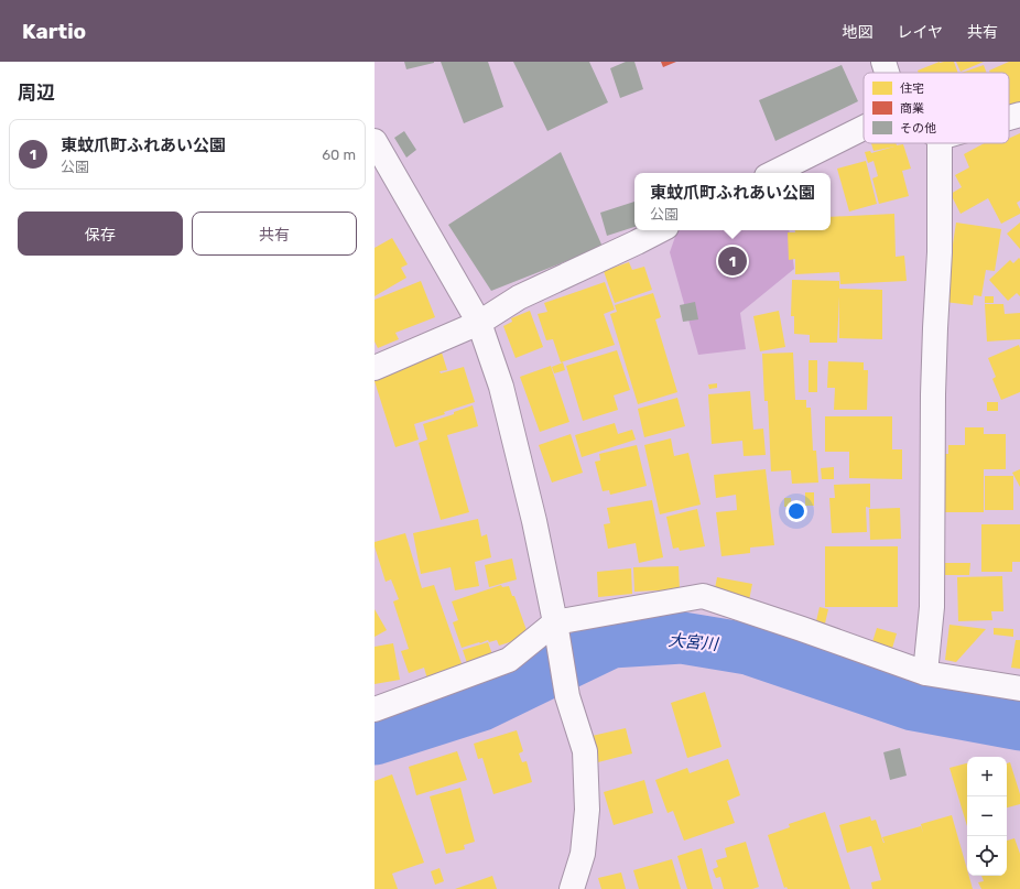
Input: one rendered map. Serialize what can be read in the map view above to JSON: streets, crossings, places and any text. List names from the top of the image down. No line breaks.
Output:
{"water":["大宮川"],"legend":["住宅","商業","その他"],"page":{"header":"Kartio","nav":["地図","レイヤ","共有"],"heading":"周辺","list":[{"mark":"1","name":"東蚊爪町ふれあい公園","note":"公園","value":"60 m"}],"popup":["東蚊爪町ふれあい公園","公園"],"buttons":["保存","共有"],"pins":"1","map_buttons":["+","−"]}}
